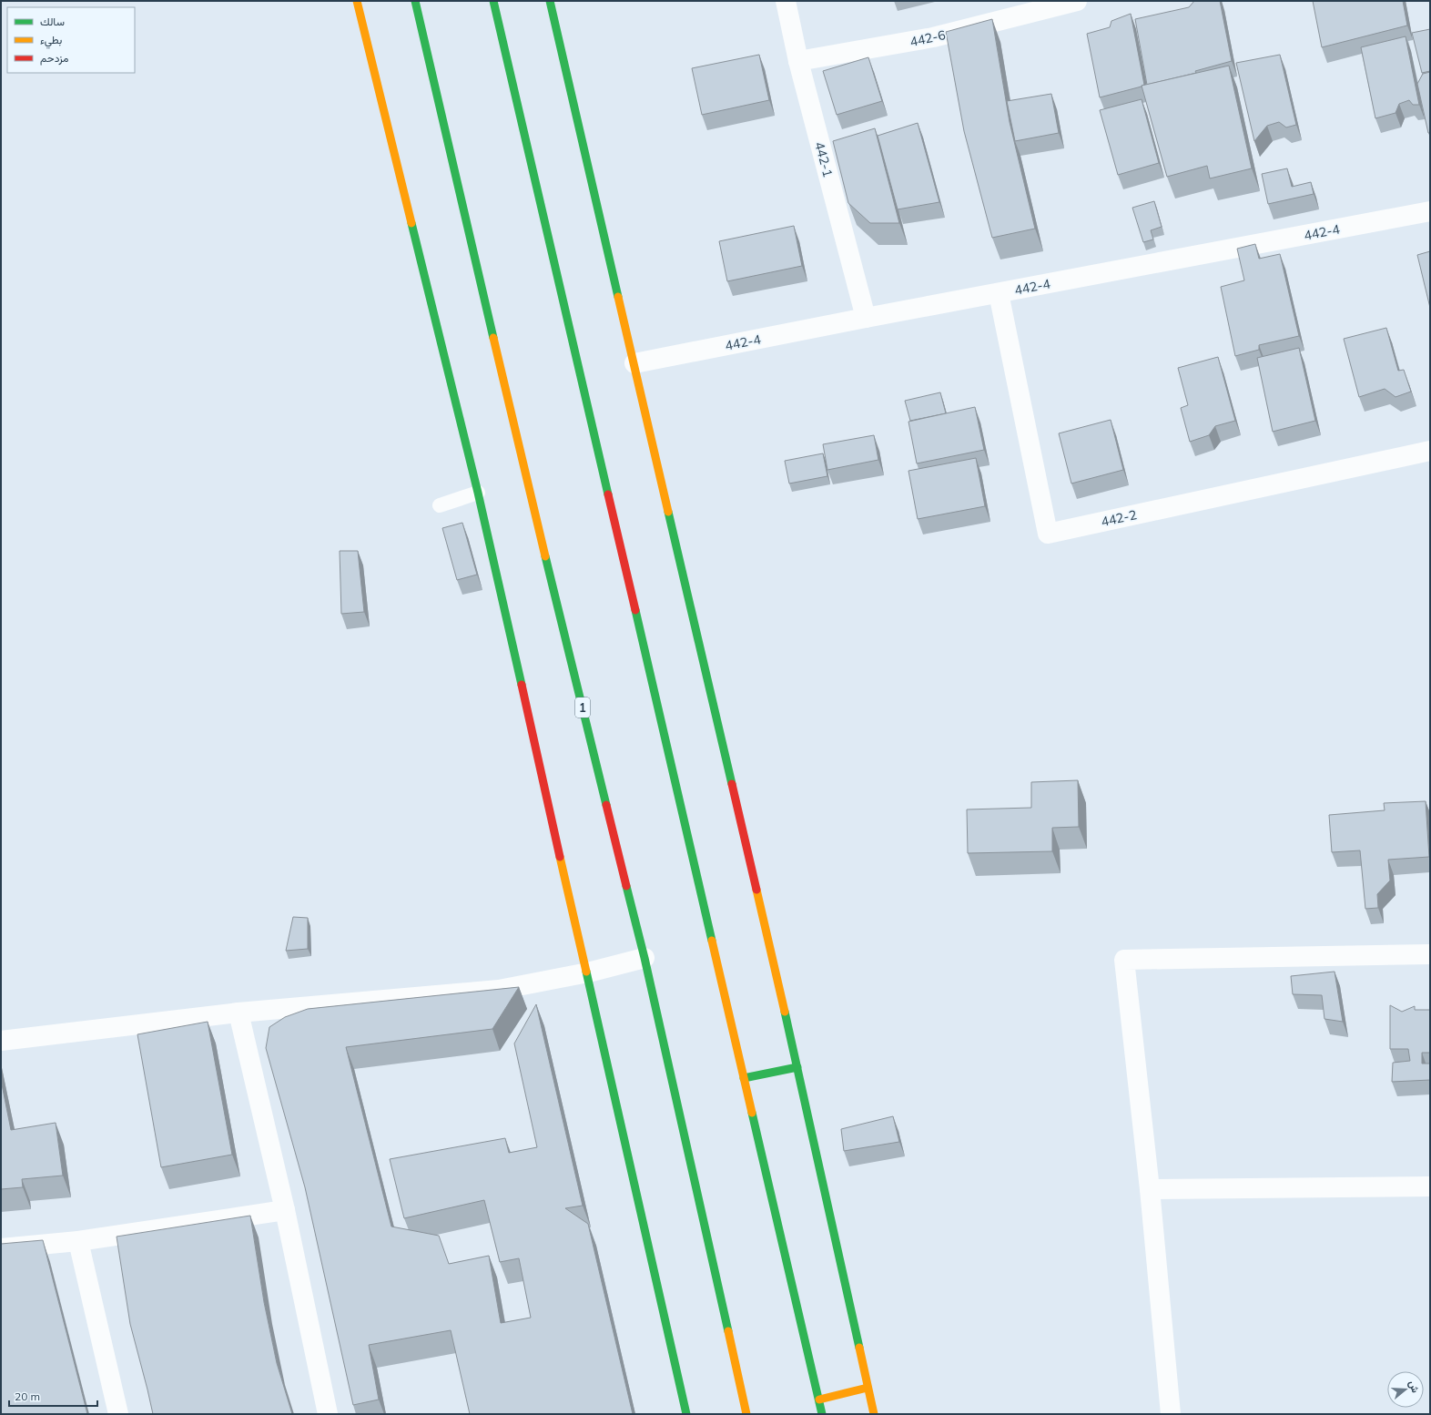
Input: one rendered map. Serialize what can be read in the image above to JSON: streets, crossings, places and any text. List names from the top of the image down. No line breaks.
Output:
{"streets":{"main road":["1"],"street":["442-6","442-1","442-4","442-2"]},"crossings":[["442-6","442-1"],["442-1","442-4"],["442-4","442-2"]],"legend":["سالك","بطيء","مزدحم"],"scale_bar":"20 m","north":"right"}
